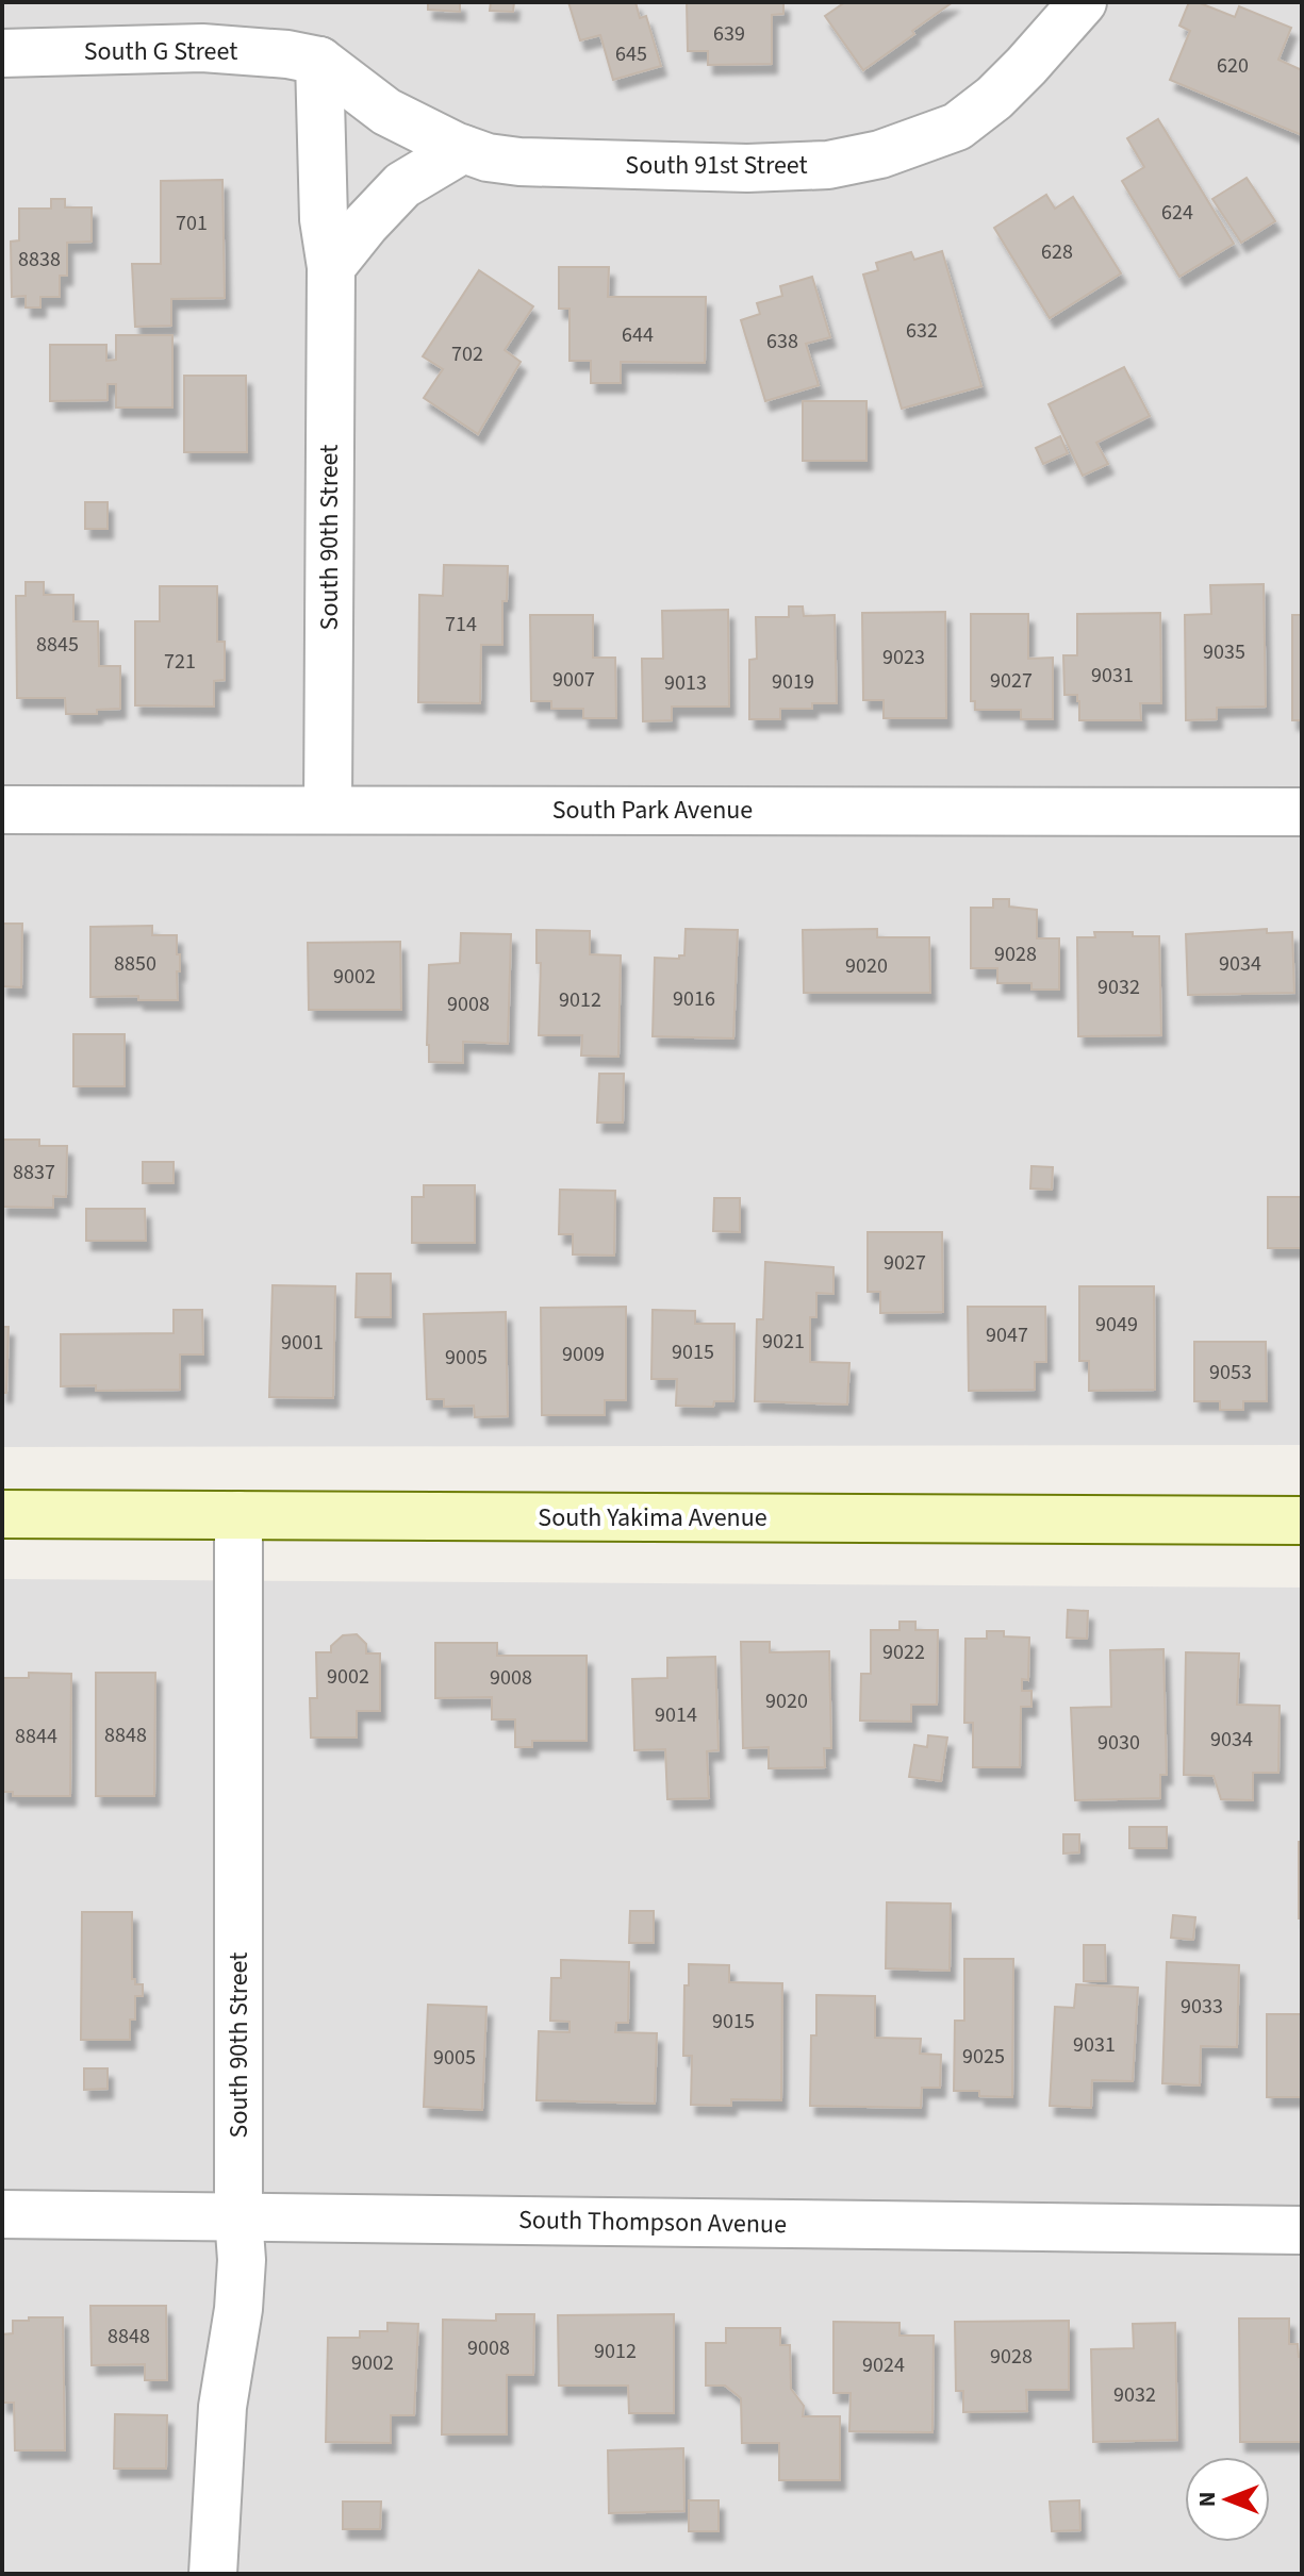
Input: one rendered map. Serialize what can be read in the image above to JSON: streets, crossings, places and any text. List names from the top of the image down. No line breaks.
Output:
{"streets":{"main road":["South Yakima Avenue"],"street":["South G Street","South 91st Street","South 90th Street","South Park Avenue","South Thompson Avenue"]},"crossings":[["South G Street","South 91st Street"],["South G Street","South 90th Street"],["South 91st Street","South 90th Street"],["South 90th Street","South Park Avenue"],["South 90th Street","South Yakima Avenue"],["South 90th Street","South Thompson Avenue"]],"house_numbers":["639","645","620","624","701","628","8838","632","644","638","702","714","8845","9035","9023","721","9031","9007","9027","9019","9013","9028","8850","9034","9020","9002","9032","9016","9012","9008","8837","9027","9049","9047","9021","9001","9015","9009","9005","9053","9022","9002","9008","9020","9014","8848","8844","9034","9030","9033","9015","9031","9025","9005","8848","9008","9012","9028","9002","9024","9032"],"north":"left"}
